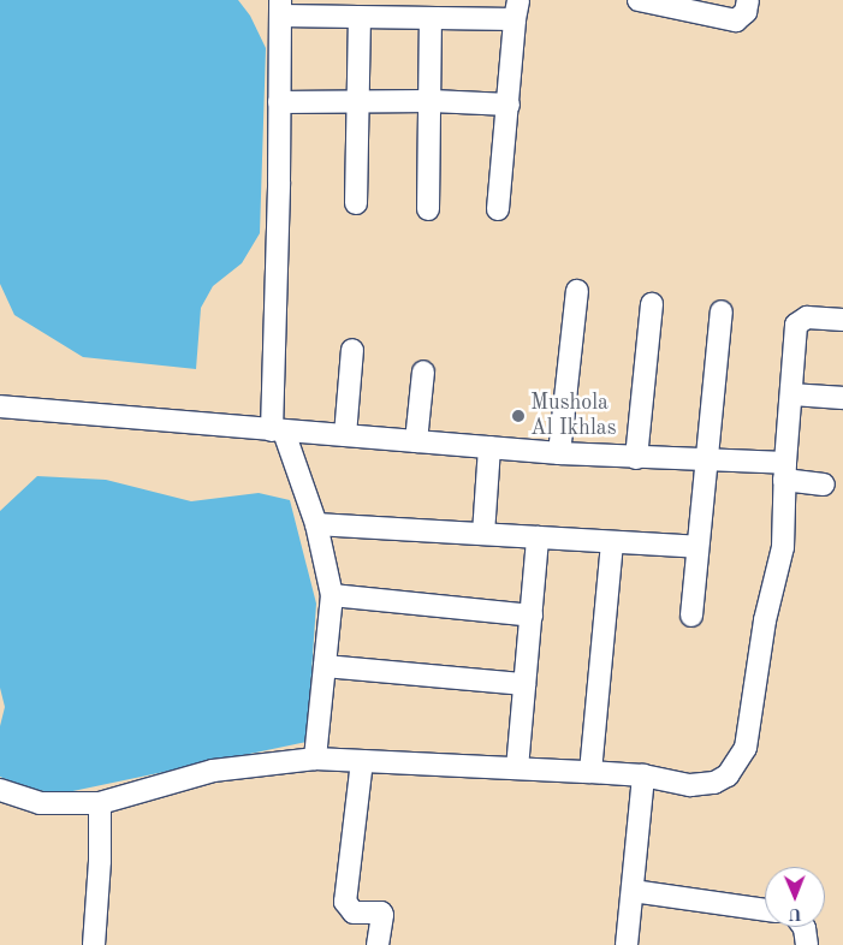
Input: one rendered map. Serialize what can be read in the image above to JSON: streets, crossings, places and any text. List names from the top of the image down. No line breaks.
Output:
{"places":["Mushola Al Ikhlas"],"north":"bottom"}
